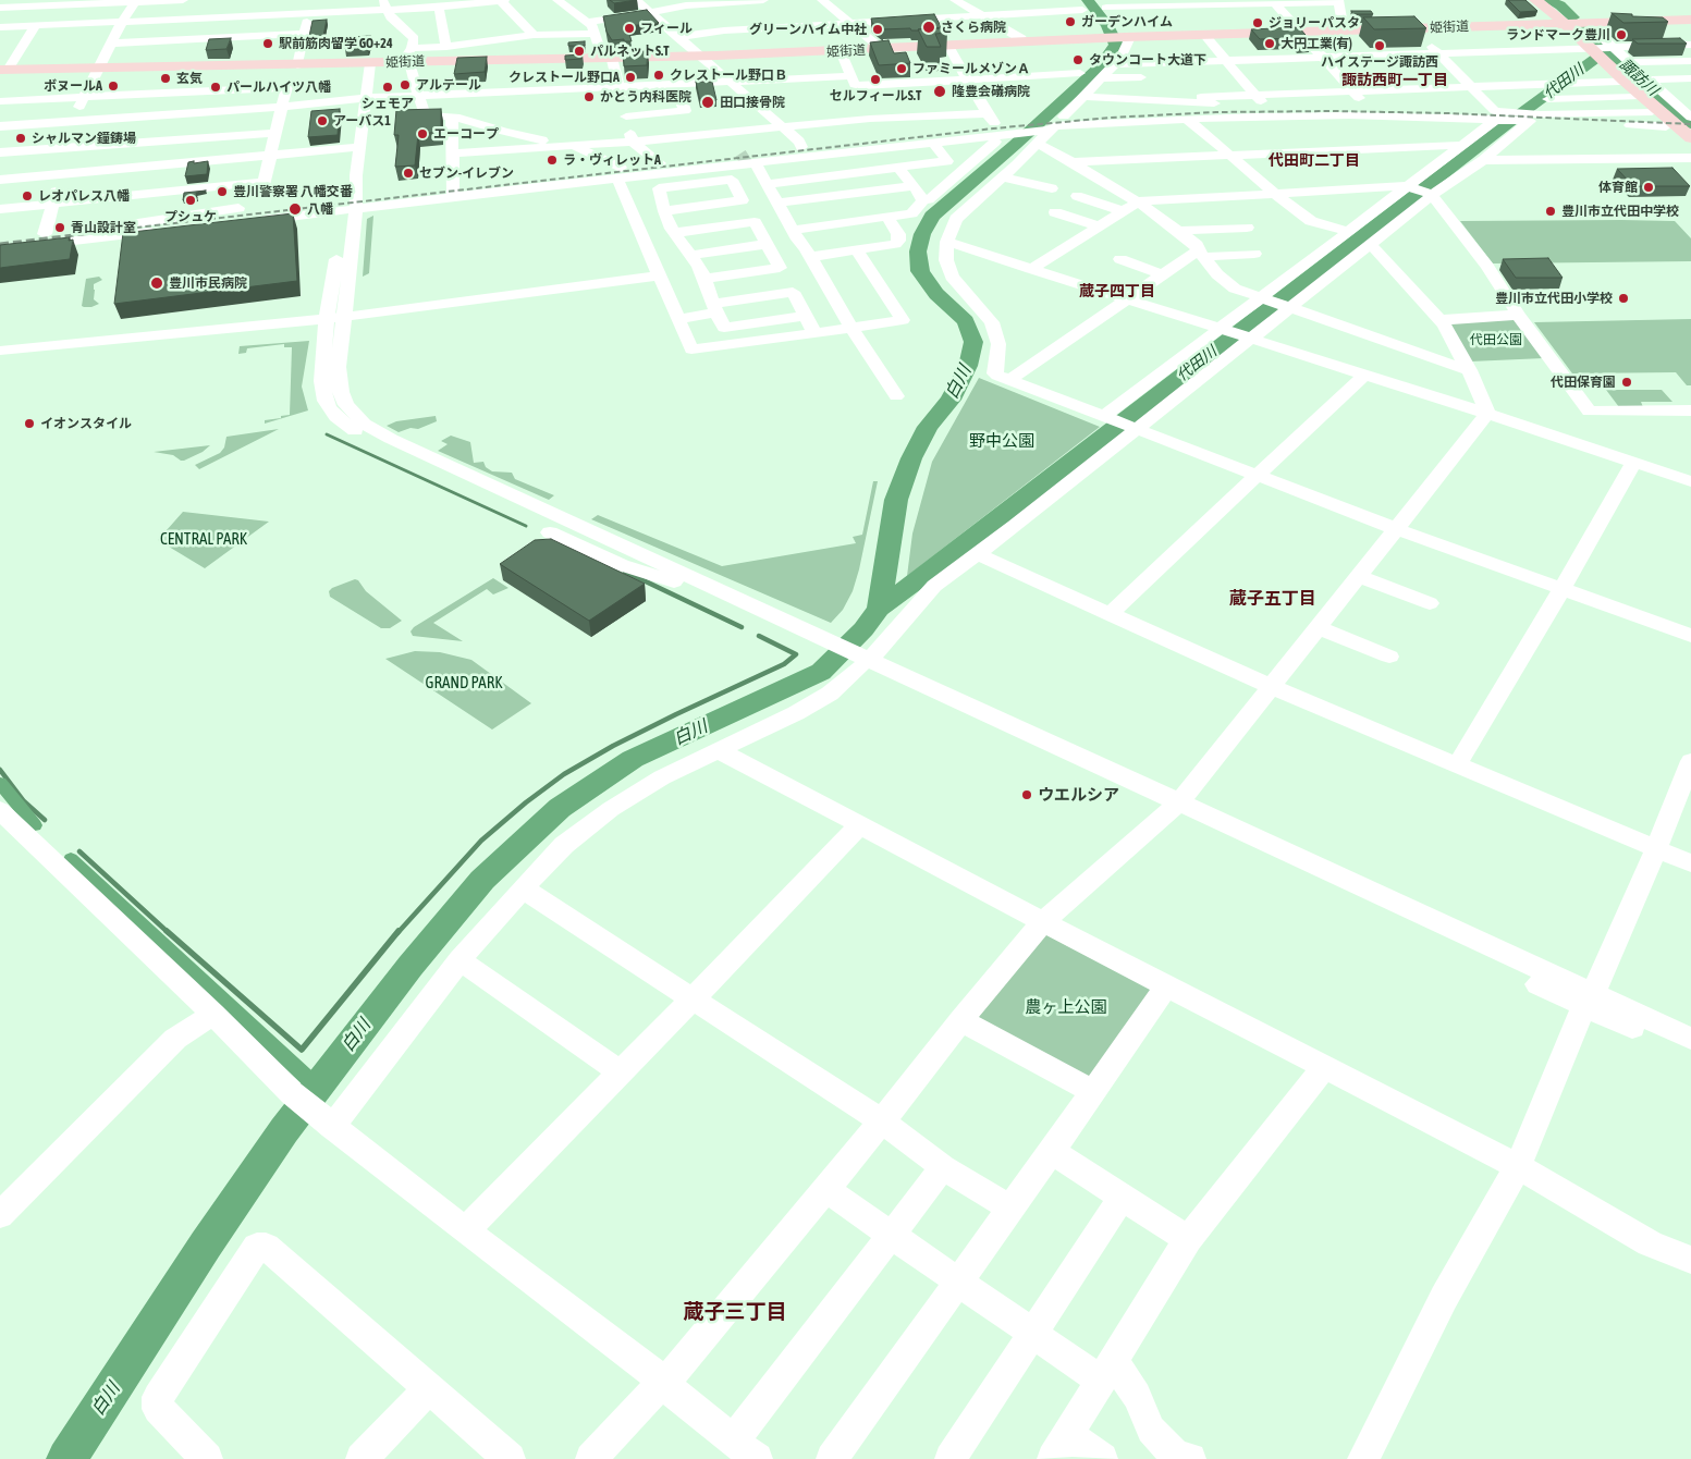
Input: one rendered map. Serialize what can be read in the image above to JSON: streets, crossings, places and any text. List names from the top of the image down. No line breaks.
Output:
{"streets":{"main road":["姫街道"]},"districts":["諏訪西町一丁目","代田町二丁目","蔵子四丁目","蔵子五丁目","蔵子三丁目"],"water":["諏訪川","代田川","白川"],"parks":["代田公園","野中公園","CENTRAL PARK","GRAND PARK","農ヶ上公園"],"places":["ガーデンハイム","ジョリーパスタ","さくら病院","フィール","グリーンハイム中社","ランドマーク豊川","駅前筋肉留学 GO+24","大円工業(有)","ハイステージ諏訪西","パルネットS.T","タウンコート大道下","ファミールメゾンＡ","クレストール野口Ｂ","クレストール野口A","玄気","セルフィールS.T","アルテール","ボヌールA","パールハイツ八幡","シェモア","隆豊会礒病院","かとう内科医院","田口接骨院","アーバス1","エーコープ","シャルマン鐘鋳場","ラ・ヴィレットA","セブン-イレブン","体育館","豊川警察署 八幡交番","レオパレス八幡","プシュケ","八幡","豊川市立代田中学校","青山設計室","豊川市民病院","豊川市立代田小学校","代田保育園","イオンスタイル","ウエルシア"]}
